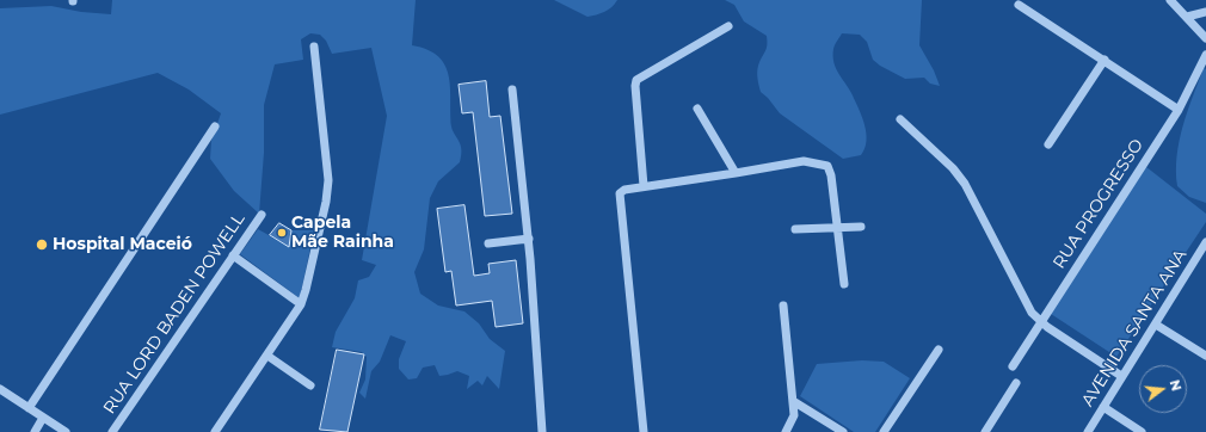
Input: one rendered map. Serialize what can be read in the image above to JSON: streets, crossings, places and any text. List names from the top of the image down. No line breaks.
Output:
{"streets":{"street":["RUA PROGRESSO","RUA LORD BADEN POWELL","AVENIDA SANTA ANA"]},"places":["Capela Mãe Rainha","Hospital Maceió"],"north":"right"}
